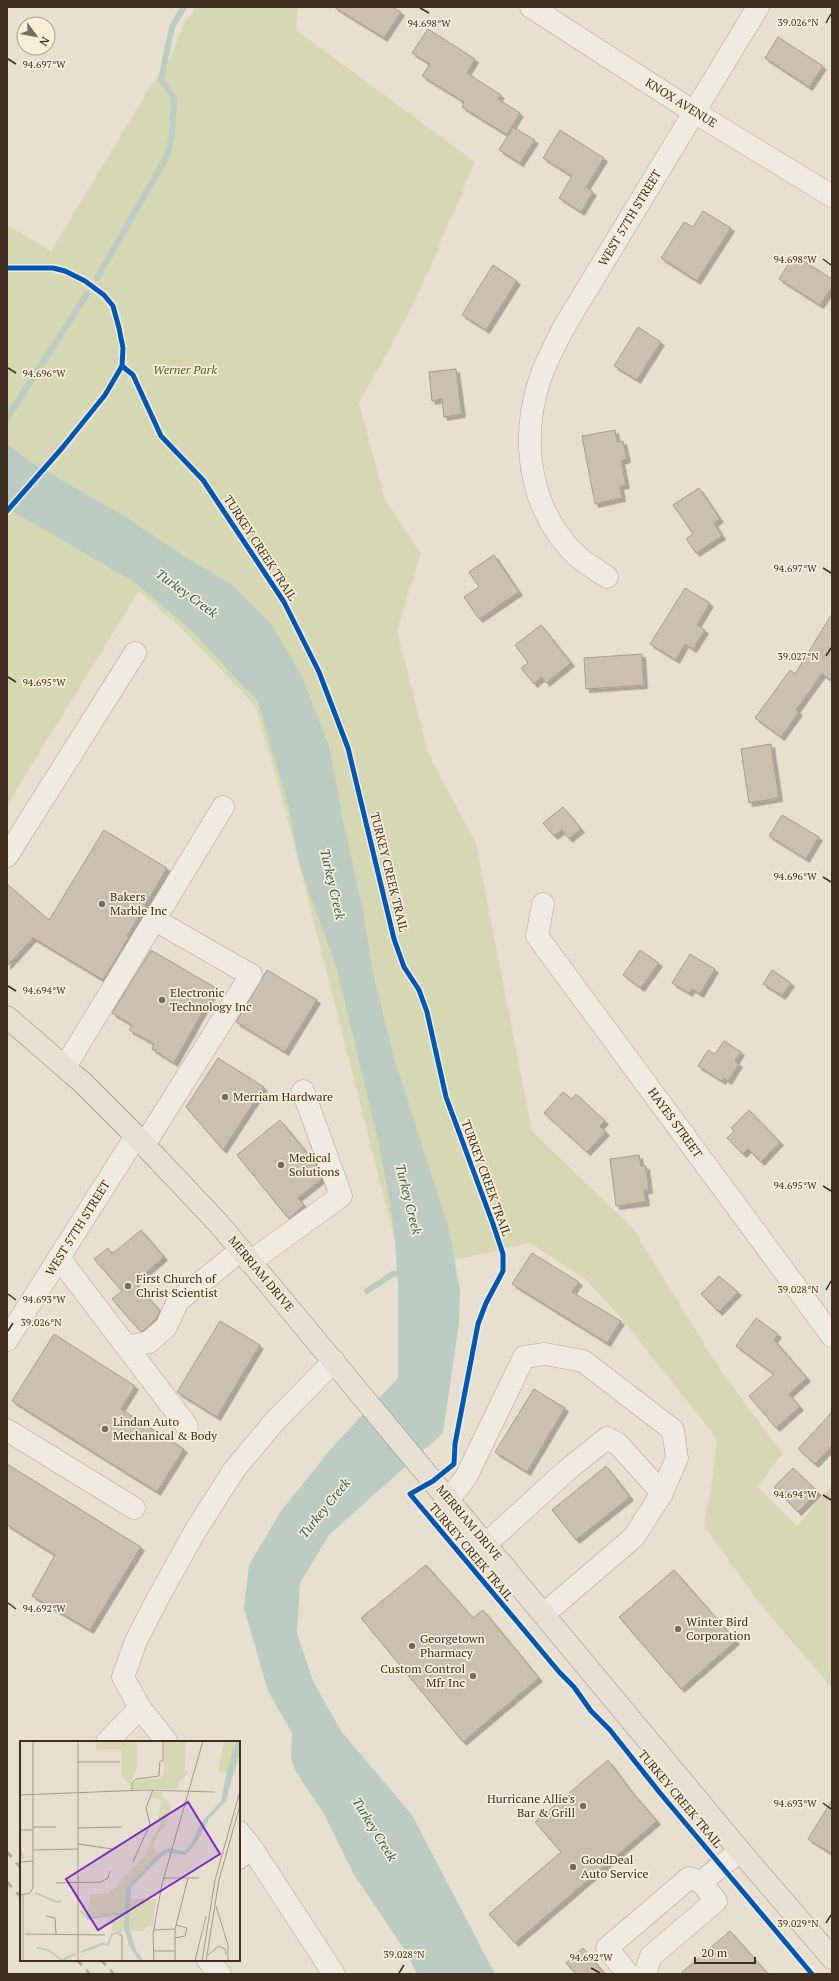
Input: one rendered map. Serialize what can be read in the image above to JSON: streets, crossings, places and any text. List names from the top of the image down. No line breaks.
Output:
{"streets":{"main road":["MERRIAM DRIVE"],"street":["KNOX AVENUE","WEST 57TH STREET","HAYES STREET"],"cycle path":["TURKEY CREEK TRAIL"]},"crossings":[["KNOX AVENUE","WEST 57TH STREET"],["WEST 57TH STREET","MERRIAM DRIVE"]],"water":["Turkey Creek"],"parks":["Werner Park"],"places":["Bakers Marble Inc","Electronic Technology Inc","Merriam Hardware","Medical Solutions","First Church of Christ Scientist","Lindan Auto Mechanical & Body","Winter Bird Corporation","Georgetown Pharmacy","Custom Control Mfr Inc","Hurricane Allie's Bar & Grill","GoodDeal Auto Service"],"scale_bar":"20 m","north":"bottom right","coordinates":["39.026°N","94.698°W","94.697°W","94.696°W","39.027°N","94.695°W","94.694°W","39.028°N","94.693°W","94.692°W","39.029°N"]}
